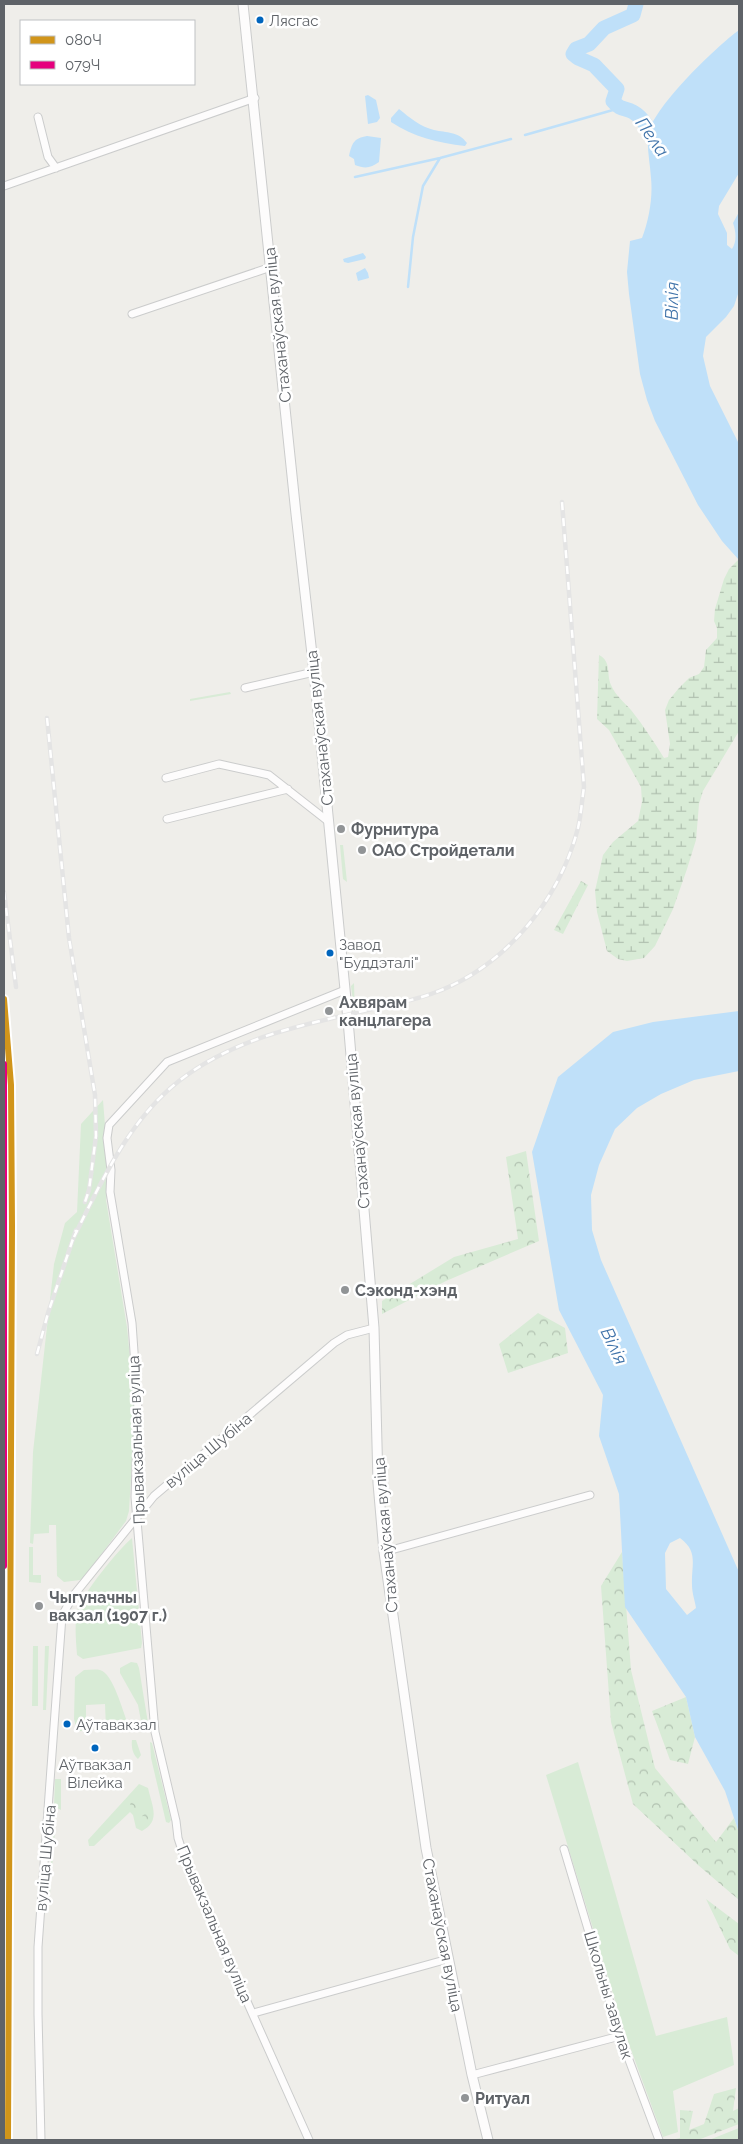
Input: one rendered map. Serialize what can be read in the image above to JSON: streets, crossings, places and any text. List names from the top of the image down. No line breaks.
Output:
{"streets":{"street":["Стаханаўская вуліца","Прывакзальная вуліца","вуліца Шубіна","Школьны завулак"]},"crossings":[["Стаханаўская вуліца","Прывакзальная вуліца"],["Стаханаўская вуліца","вуліца Шубіна"],["Прывакзальная вуліца","вуліца Шубіна"]],"water":["Пела","Вілія"],"places":["Лясгас","Фурнитура","ОАО Стройдетали","Завод \"Буддэталі\"","Ахвярам канцлагера","Сэконд-хэнд","Чыгуначны вакзал (1907 г.)","Аўтавакзал","Аўтвакзал Вілейка","Ритуал"],"lines":["transit line 080Ч","transit line 079Ч"],"legend":["080Ч","079Ч"]}
